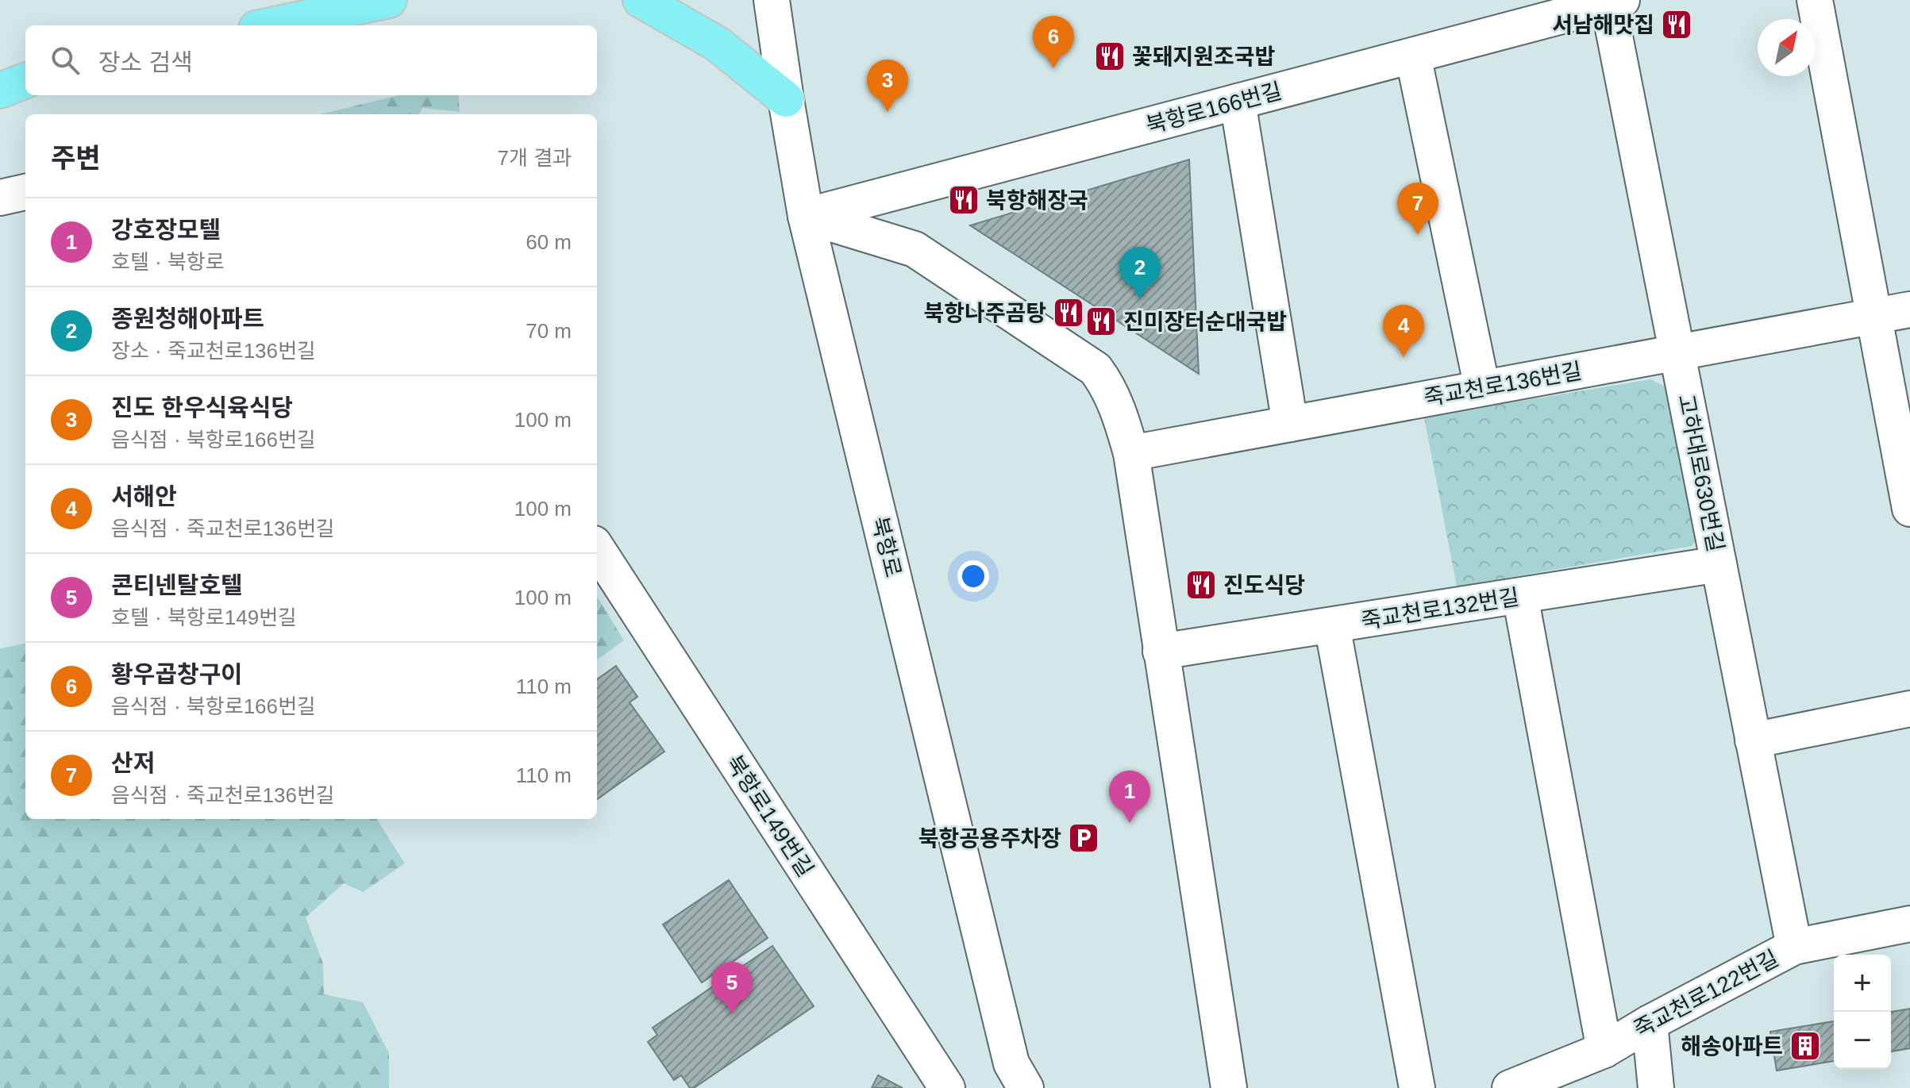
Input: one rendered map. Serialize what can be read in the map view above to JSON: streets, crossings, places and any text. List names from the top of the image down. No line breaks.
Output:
{"streets":{"street":["북항로166번길","죽교천로136번길","고하대로630번길","북항로","죽교천로132번길","북항로149번길","죽교천로122번길"]},"crossings":[["북항로166번길","고하대로630번길"],["북항로166번길","북항로"],["죽교천로136번길","고하대로630번길"],["고하대로630번길","죽교천로132번길"],["고하대로630번길","죽교천로122번길"]],"places":{"restaurant":["서남해맛집","꽃돼지원조국밥","북항해장국","북항나주곰탕","진미장터순대국밥","진도식당"],"parking":["북항공용주차장"],"building":["해송아파트"]},"north":"top right","page":{"pins":["6","3","7","2","4","1","5"],"search":"장소 검색","heading":["주변","7개 결과"],"list":[{"mark":"1","name":"강호장모텔","note":"호텔 · 북항로","value":"60 m"},{"mark":"2","name":"종원청해아파트","note":"장소 · 죽교천로136번길","value":"70 m"},{"mark":"3","name":"진도 한우식육식당","note":"음식점 · 북항로166번길","value":"100 m"},{"mark":"4","name":"서해안","note":"음식점 · 죽교천로136번길","value":"100 m"},{"mark":"5","name":"콘티넨탈호텔","note":"호텔 · 북항로149번길","value":"100 m"},{"mark":"6","name":"황우곱창구이","note":"음식점 · 북항로166번길","value":"110 m"},{"mark":"7","name":"산저","note":"음식점 · 죽교천로136번길","value":"110 m"}],"map_buttons":["+","−"]}}
